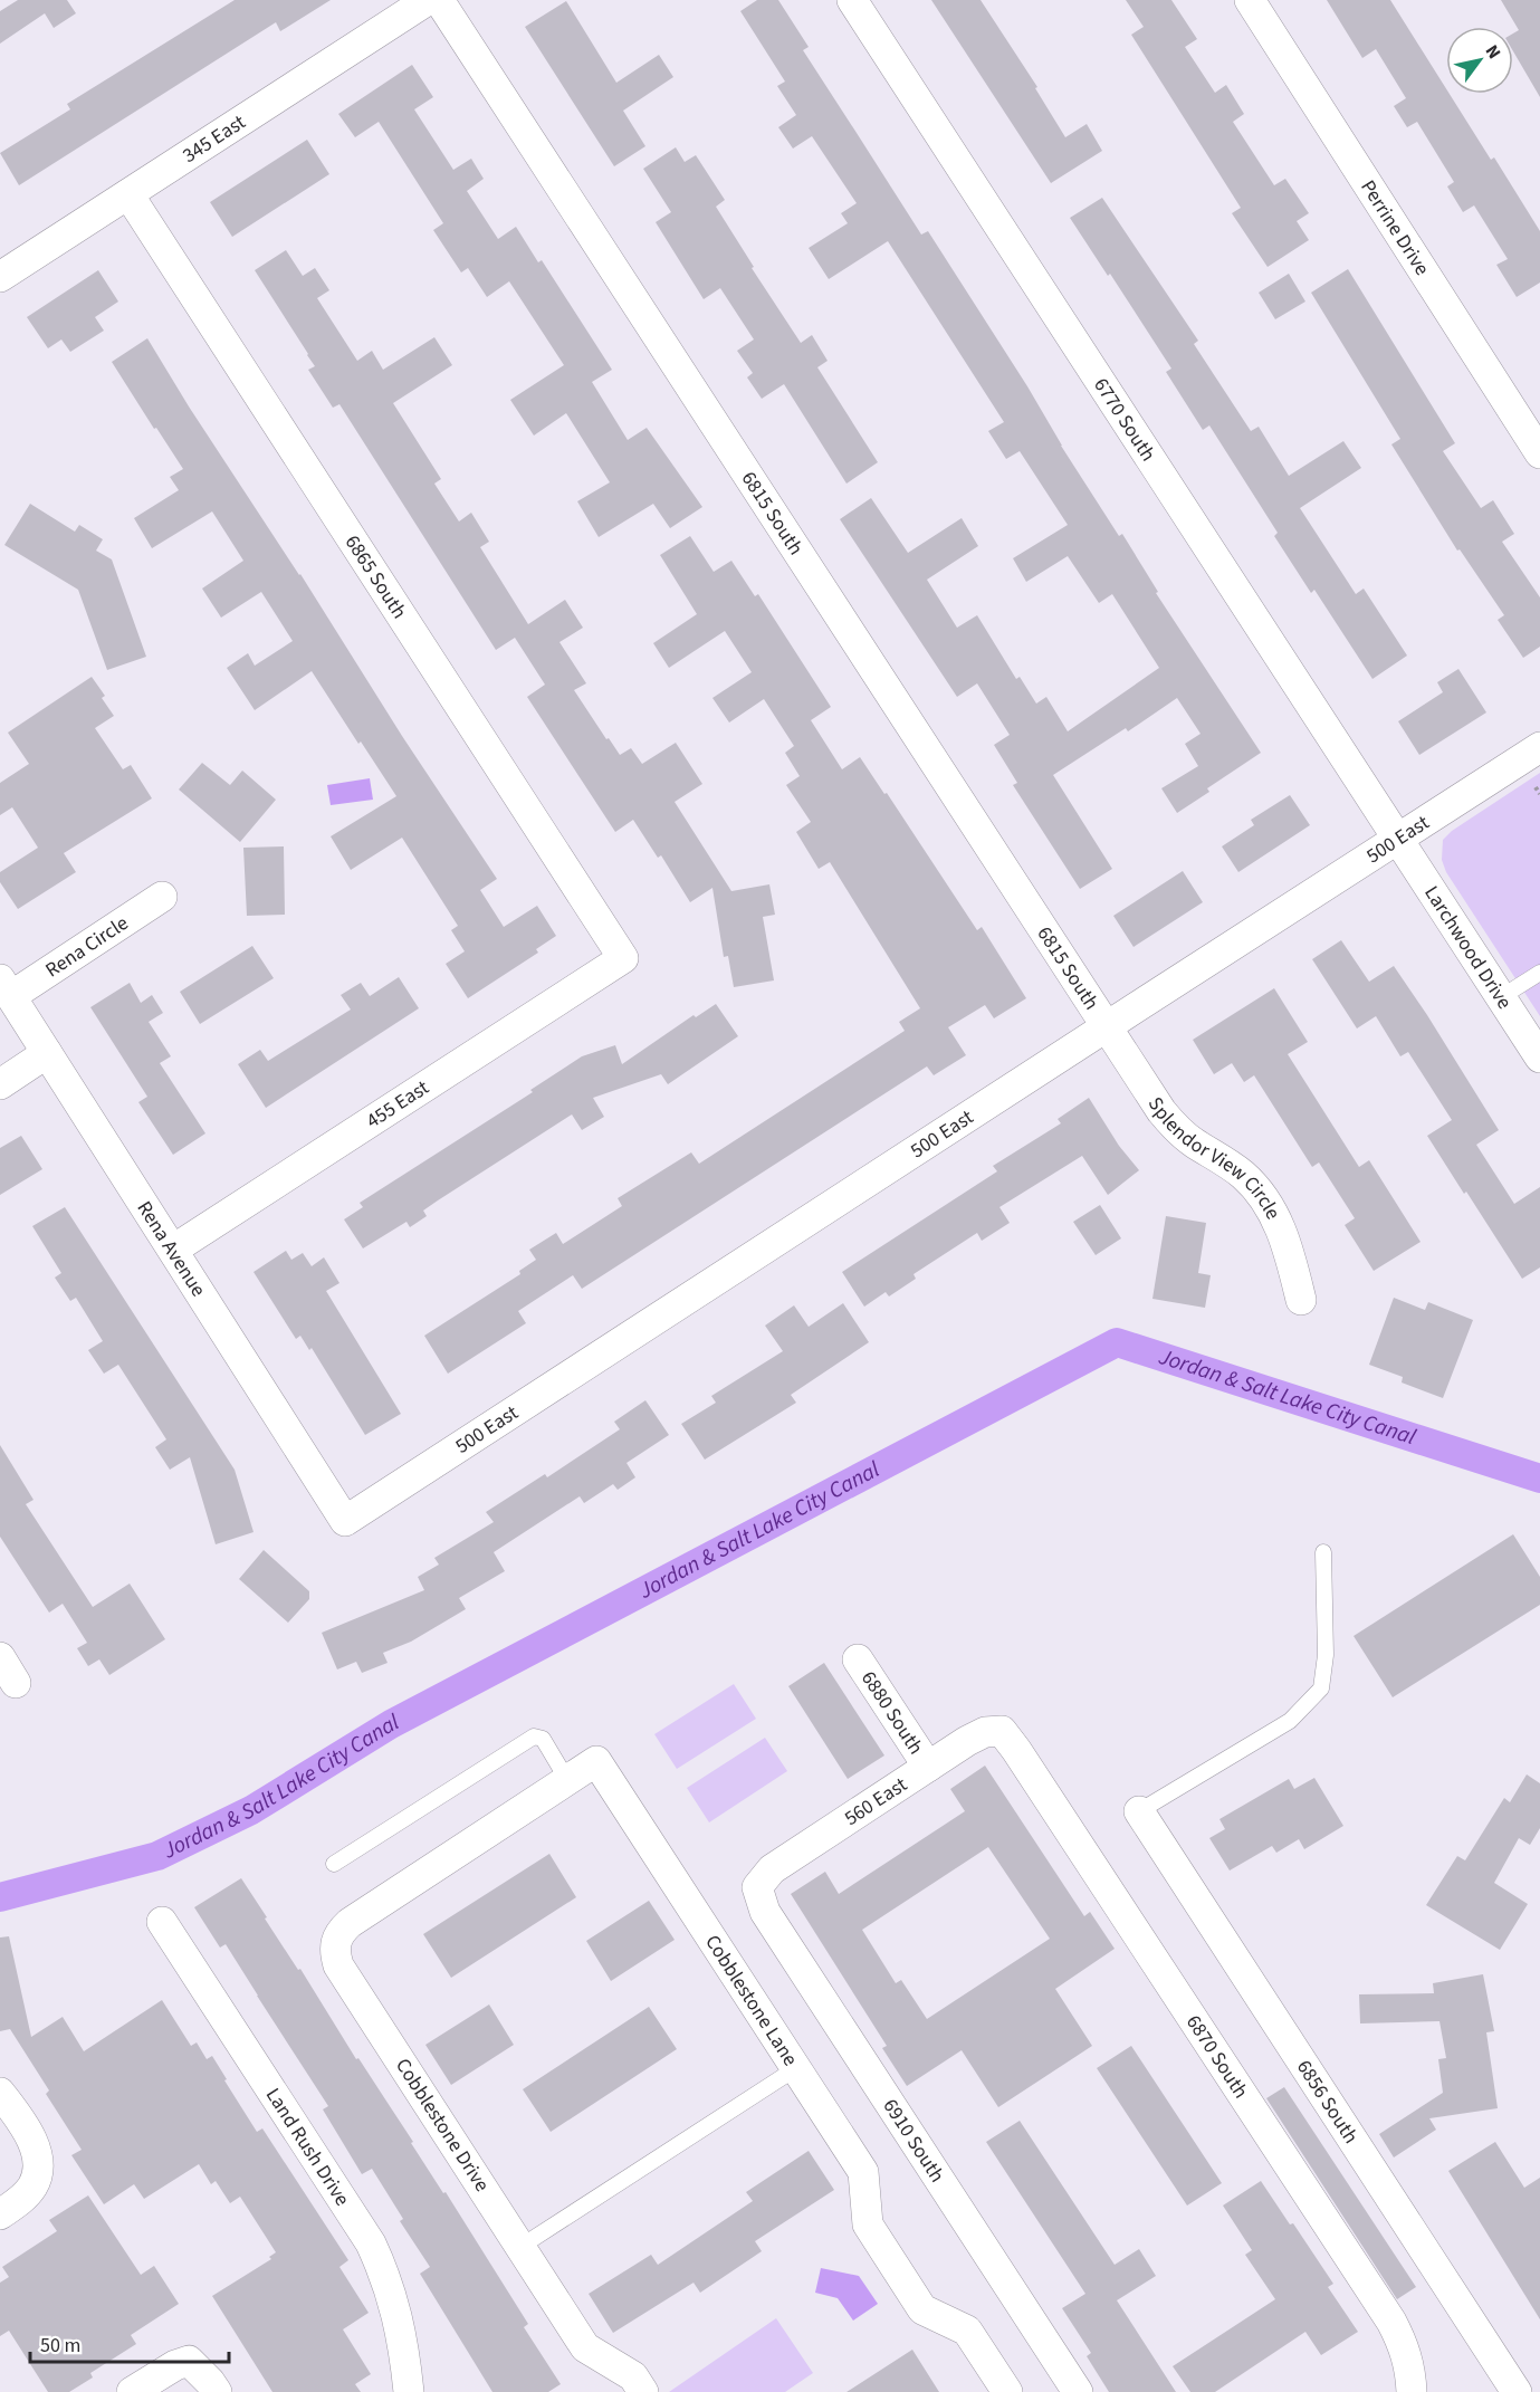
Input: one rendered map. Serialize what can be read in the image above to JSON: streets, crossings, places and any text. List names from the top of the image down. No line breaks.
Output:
{"streets":{"street":["345 East","Perrine Drive","6770 South","6815 South","6865 South","500 East","Rena Circle","Larchwood Drive","455 East","Splendor View Circle","Rena Avenue","6880 South","560 East","Cobblestone Lane","6870 South","6856 South","Cobblestone Drive","6910 South","Land Rush Drive"]},"crossings":[["345 East","6865 South"],["6770 South","500 East"],["6770 South","Larchwood Drive"],["6815 South","500 East"],["6815 South","Splendor View Circle"],["6865 South","455 East"],["500 East","Larchwood Drive"],["500 East","Splendor View Circle"],["500 East","Rena Avenue"],["Rena Circle","Rena Avenue"],["455 East","Rena Avenue"],["6880 South","560 East"],["560 East","6870 South"],["560 East","6910 South"],["Cobblestone Lane","Cobblestone Drive"]],"water":["Jordan & Salt Lake City Canal"],"scale_bar":"50 m","north":"top right"}
